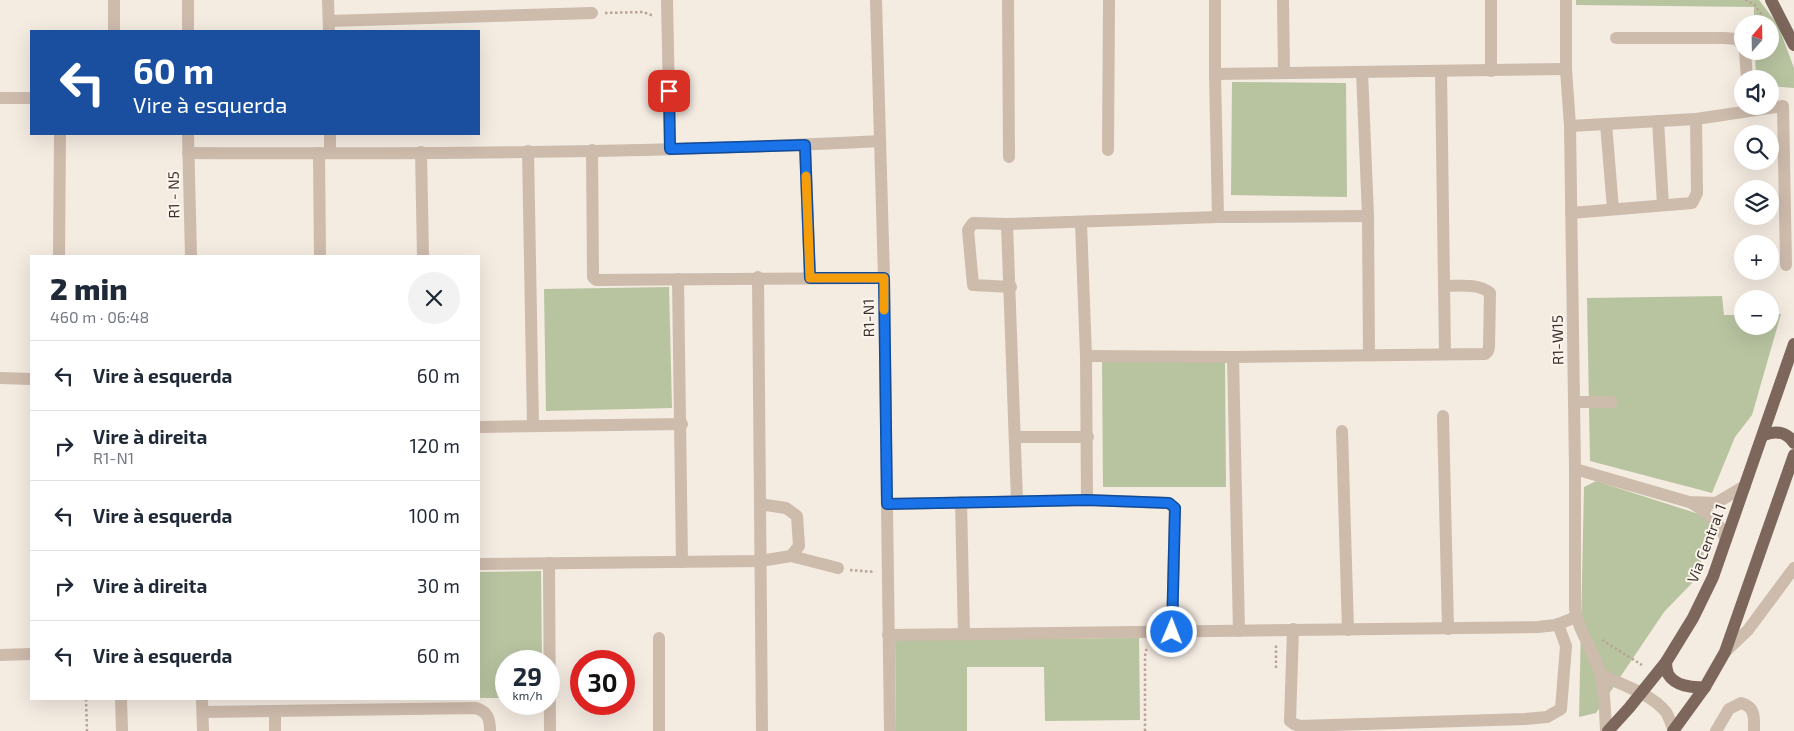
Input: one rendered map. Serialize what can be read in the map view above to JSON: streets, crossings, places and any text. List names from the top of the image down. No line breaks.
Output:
{"streets":{"main road":["Via Central 1"],"street":["R1 - N5","R1-N1","R1-W15"]},"crossings":[["R1-W15","Via Central 1"]],"north":"top","page":{"map_buttons":["+","−"],"turn":["60 m","Vire à esquerda"],"heading":["2 min","460 m · 06:48"],"list":[{"name":"Vire à esquerda","value":"60 m"},{"name":"Vire à direita","note":"R1-N1","value":"120 m"},{"name":"Vire à esquerda","value":"100 m"},{"name":"Vire à direita","value":"30 m"},{"name":"Vire à esquerda","value":"60 m"}],"speed":"29 km/h","limit":"30"}}
